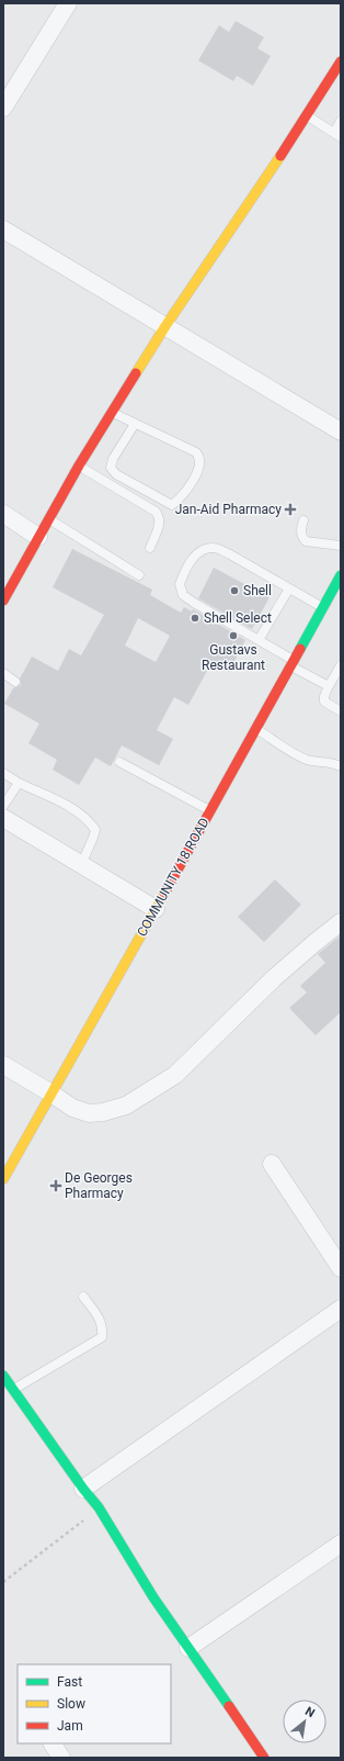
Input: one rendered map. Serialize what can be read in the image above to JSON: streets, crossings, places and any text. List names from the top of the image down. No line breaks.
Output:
{"streets":{"street":["COMMUNITY 18 ROAD"]},"places":{"health":["Jan-Aid Pharmacy","De Georges Pharmacy"],"other":["Shell","Shell Select","Gustavs Restaurant"]},"legend":["Fast","Slow","Jam"],"north":"top right"}
